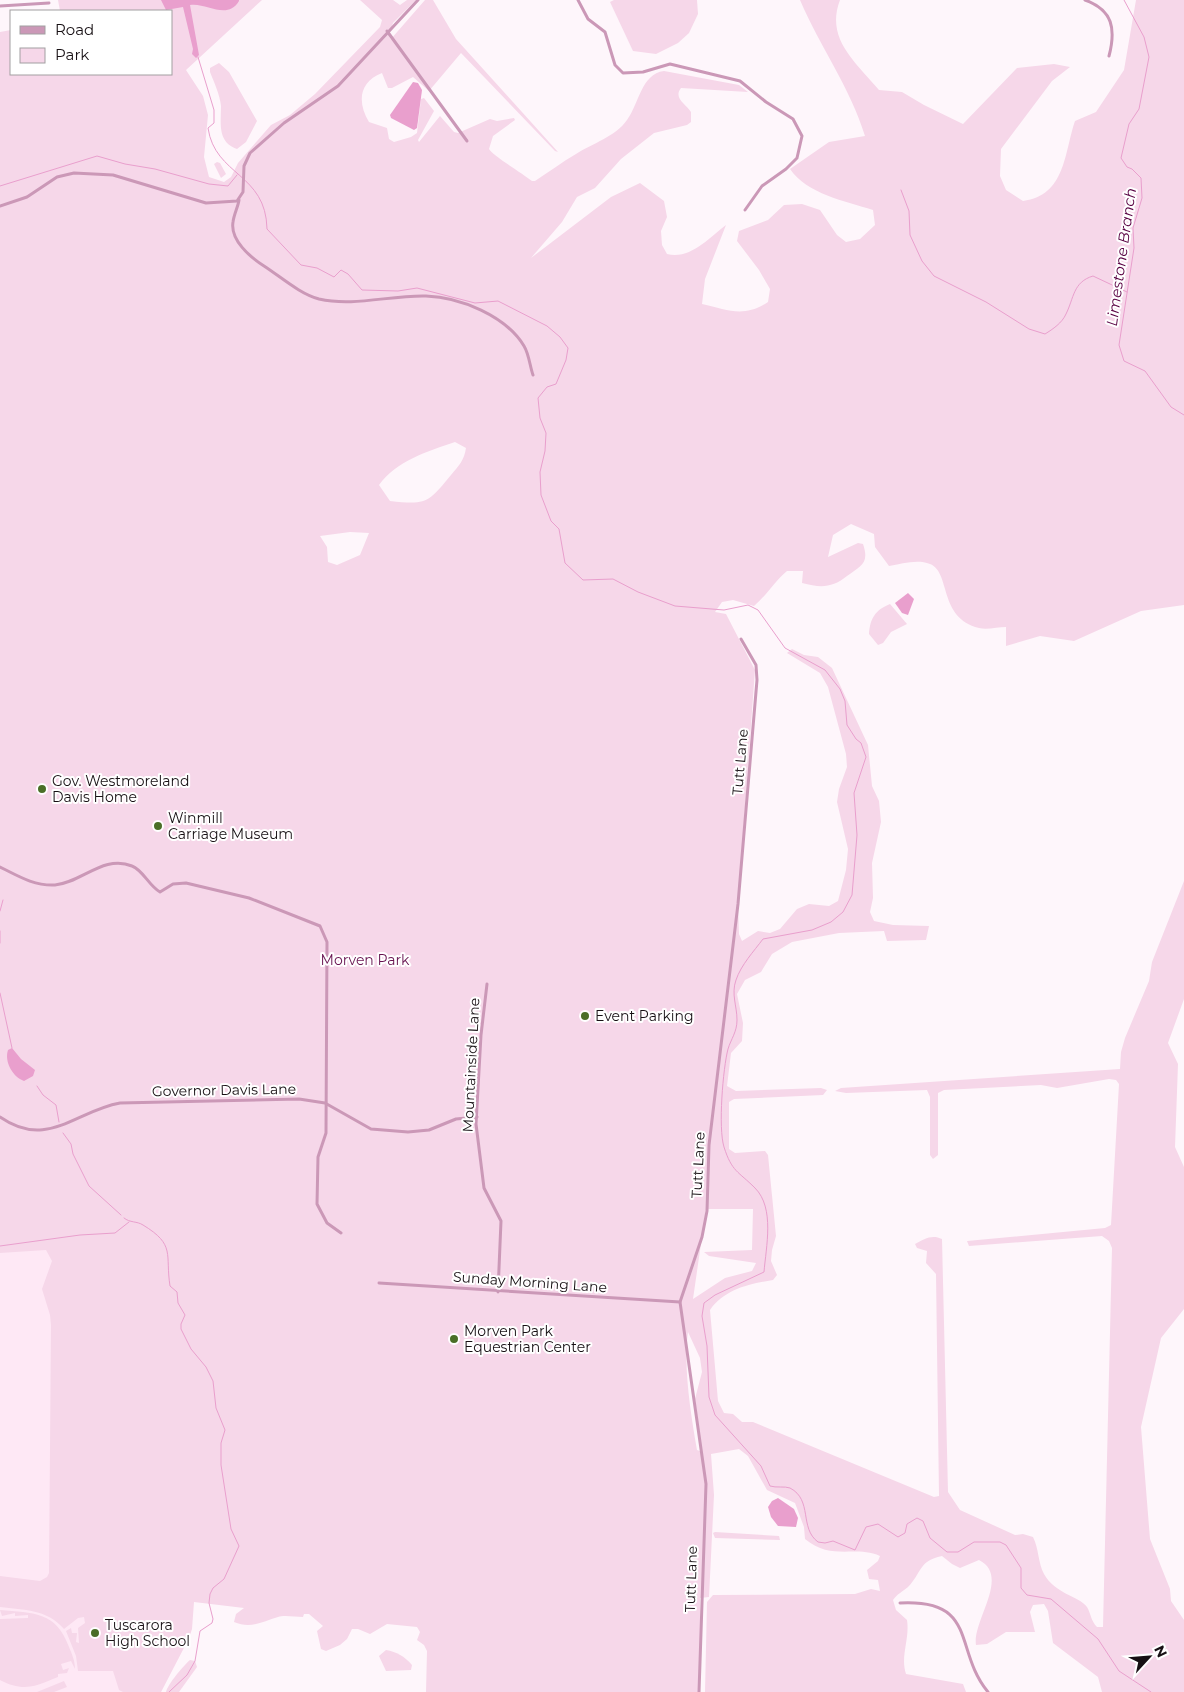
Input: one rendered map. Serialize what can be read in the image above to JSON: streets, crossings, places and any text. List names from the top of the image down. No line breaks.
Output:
{"streets":{"street":["Tutt Lane","Mountainside Lane","Governor Davis Lane","Sunday Morning Lane"]},"crossings":[["Tutt Lane","Sunday Morning Lane"],["Mountainside Lane","Governor Davis Lane"],["Mountainside Lane","Sunday Morning Lane"]],"water":["Limestone Branch"],"parks":["Morven Park"],"places":["Gov. Westmoreland Davis Home","Winmill Carriage Museum","Event Parking","Morven Park Equestrian Center","Tuscarora High School"],"legend":["Road","Park"],"north":"top right"}
